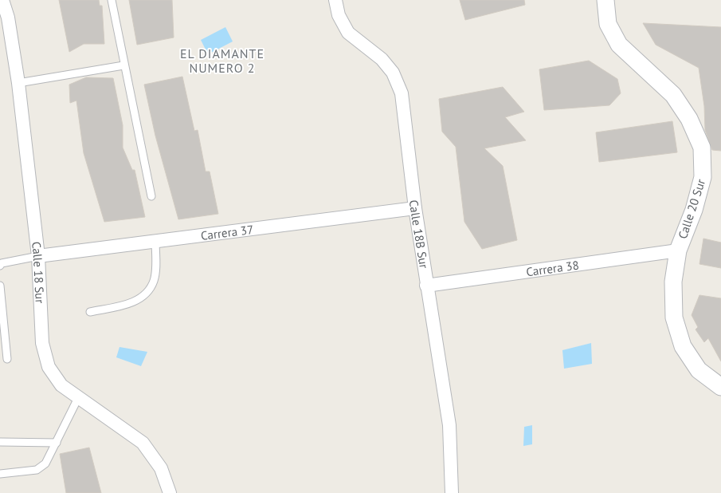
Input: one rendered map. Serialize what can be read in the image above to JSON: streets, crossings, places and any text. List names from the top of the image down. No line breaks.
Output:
{"streets":{"street":["Calle 20 Sur","Carrera 37","Calle 18B Sur","Carrera 38","Calle 18 Sur"]},"crossings":[["Calle 20 Sur","Carrera 38"],["Carrera 37","Calle 18B Sur"],["Carrera 37","Calle 18 Sur"],["Calle 18B Sur","Carrera 38"]],"districts":["EL DIAMANTE NUMERO 2"]}
